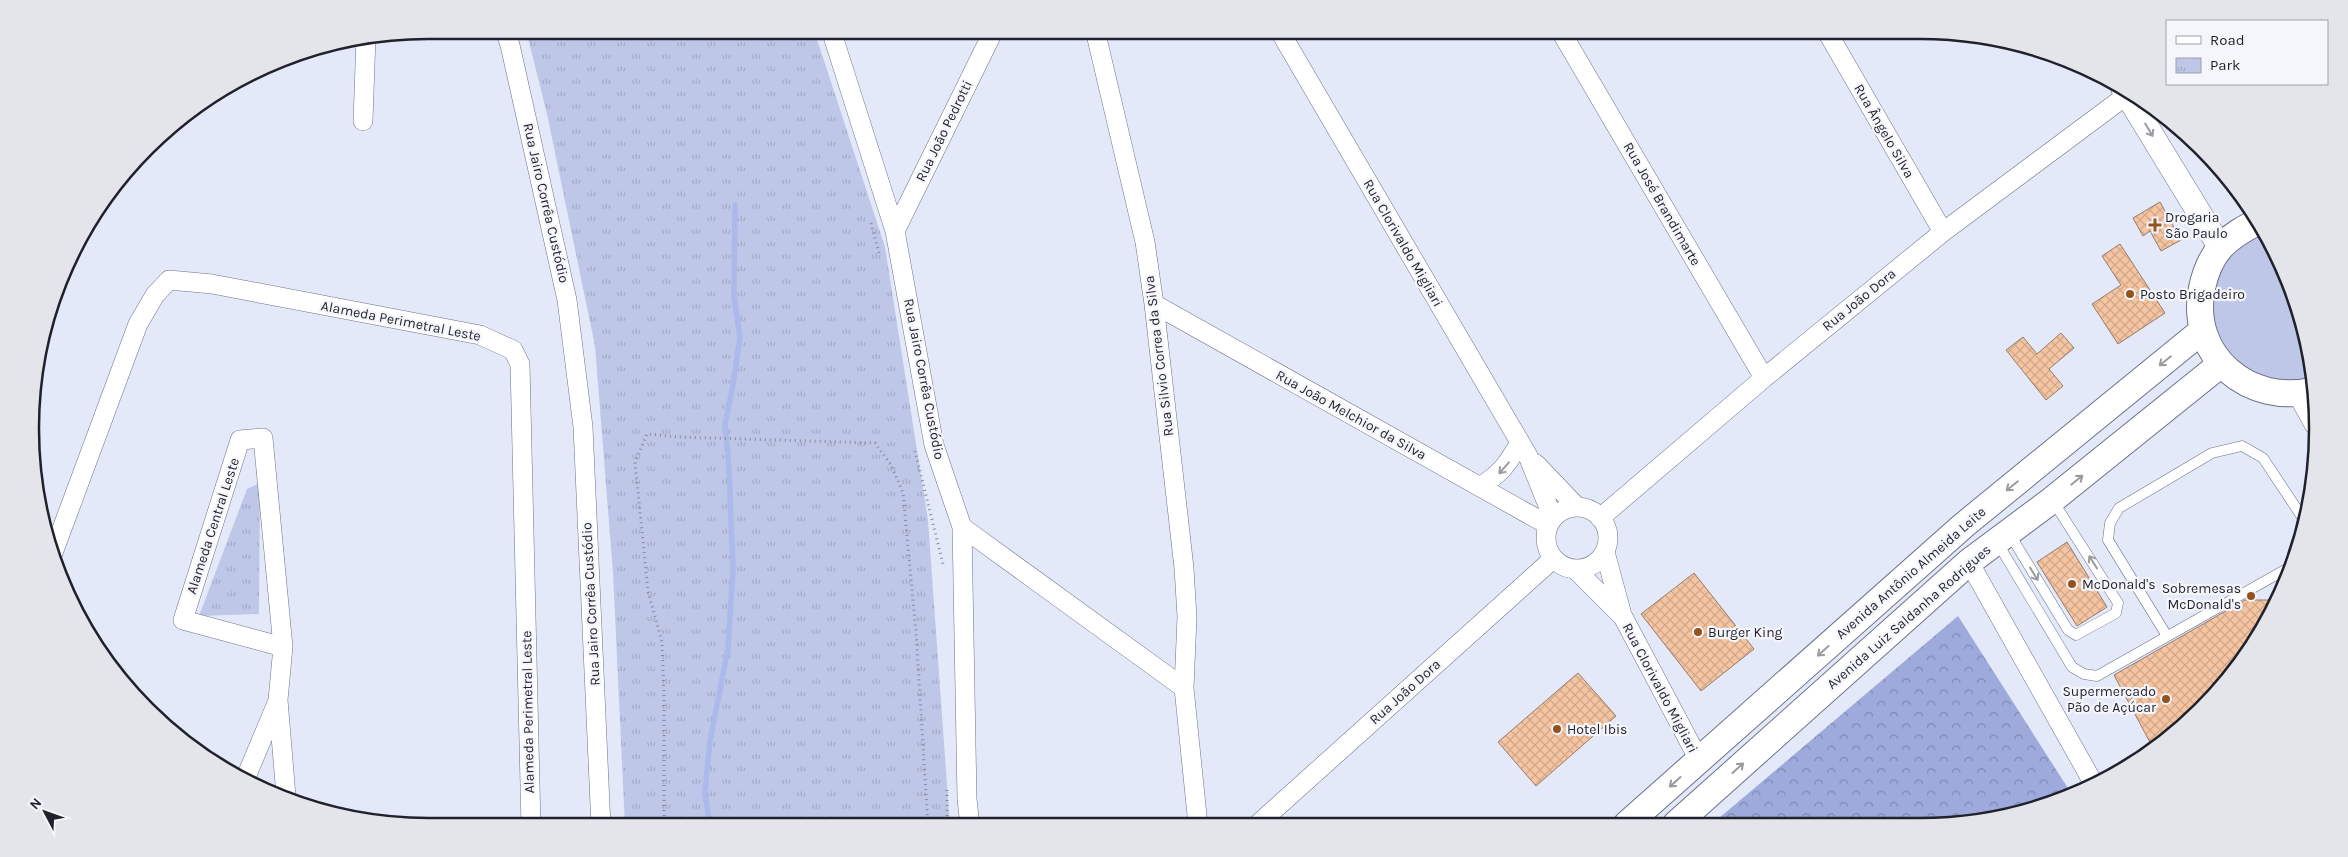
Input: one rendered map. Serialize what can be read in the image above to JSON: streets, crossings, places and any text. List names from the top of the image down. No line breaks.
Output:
{"streets":{"main road":["Avenida Antônio Almeida Leite","Avenida Luiz Saldanha Rodrigues"],"street":["Rua João Pedrotti","Rua Ângelo Silva","Rua Jairo Corrêa Custódio","Rua José Brandimarte","Rua Clorivaldo Migliari","Rua João Dora","Alameda Perimetral Leste","Rua Silvio Correa da Silva","Rua João Melchior da Silva","Alameda Central Leste"]},"crossings":[["Rua João Pedrotti","Rua Jairo Corrêa Custódio"],["Rua Ângelo Silva","Rua João Dora"],["Rua José Brandimarte","Rua João Dora"],["Rua Clorivaldo Migliari","Rua João Dora"],["Rua Clorivaldo Migliari","Rua João Melchior da Silva"],["Rua Clorivaldo Migliari","Avenida Antônio Almeida Leite"],["Rua João Dora","Rua João Melchior da Silva"],["Rua Silvio Correa da Silva","Rua João Melchior da Silva"]],"one_way":["Avenida Antônio Almeida Leite","Avenida Luiz Saldanha Rodrigues"],"places":{"health":["Drogaria São Paulo"],"other":["Posto Brigadeiro","McDonald's","Sobremesas McDonald's","Burger King","Supermercado Pão de Açúcar","Hotel Ibis"]},"legend":["Road","Park"],"north":"top left"}
